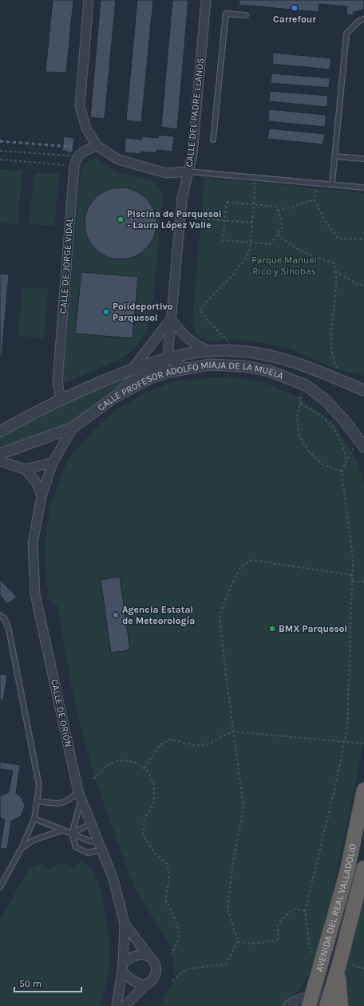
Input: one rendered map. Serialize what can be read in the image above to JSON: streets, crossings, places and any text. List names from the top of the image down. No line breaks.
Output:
{"streets":{"highway":["AVENIDA DEL REAL VALLADOLID"],"street":["CALLE DEL PADRE LLANOS","CALLE DE JORGE VIDAL","CALLE PROFESOR ADOLFO MIAJA DE LA MUELA","CALLE DE ORIÓN"]},"crossings":[["CALLE DEL PADRE LLANOS","CALLE PROFESOR ADOLFO MIAJA DE LA MUELA"],["CALLE DE JORGE VIDAL","CALLE PROFESOR ADOLFO MIAJA DE LA MUELA"],["CALLE PROFESOR ADOLFO MIAJA DE LA MUELA","CALLE DE ORIÓN"]],"parks":["Parque Manuel Rico y Sinobas"],"places":["Carrefour","Piscina de Parquesol - Laura López Valle","Polideportivo Parquesol","Agencia Estatal de Meteorología","BMX Parquesol"],"scale_bar":"50 m"}
